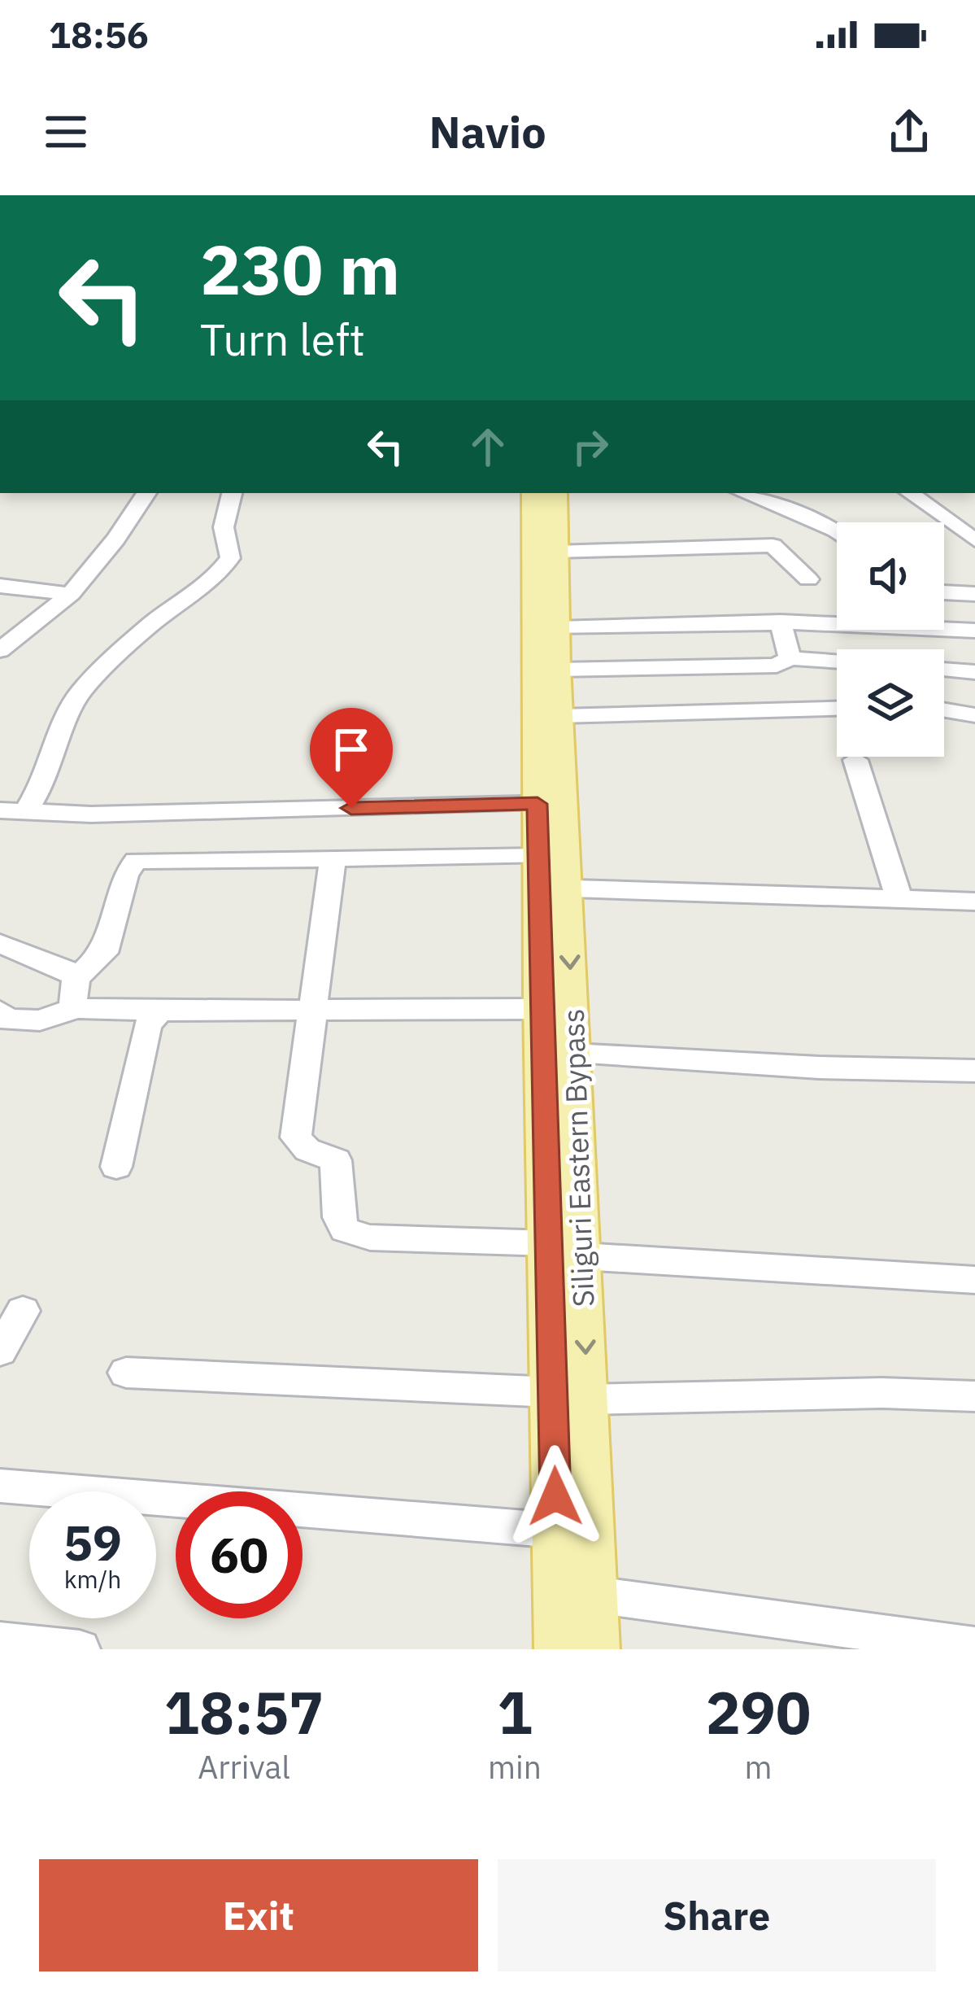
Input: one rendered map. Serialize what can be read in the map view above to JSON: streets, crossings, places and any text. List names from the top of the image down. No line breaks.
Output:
{"streets":{"main road":["Siliguri Eastern Bypass"]},"page":{"status":"18:56","header":"Navio","turn":["230 m","Turn left"],"speed":"59 km/h","limit":"60","eta":["18:57","Arrival","1","min","290","m"],"buttons":["Exit","Share"]}}
